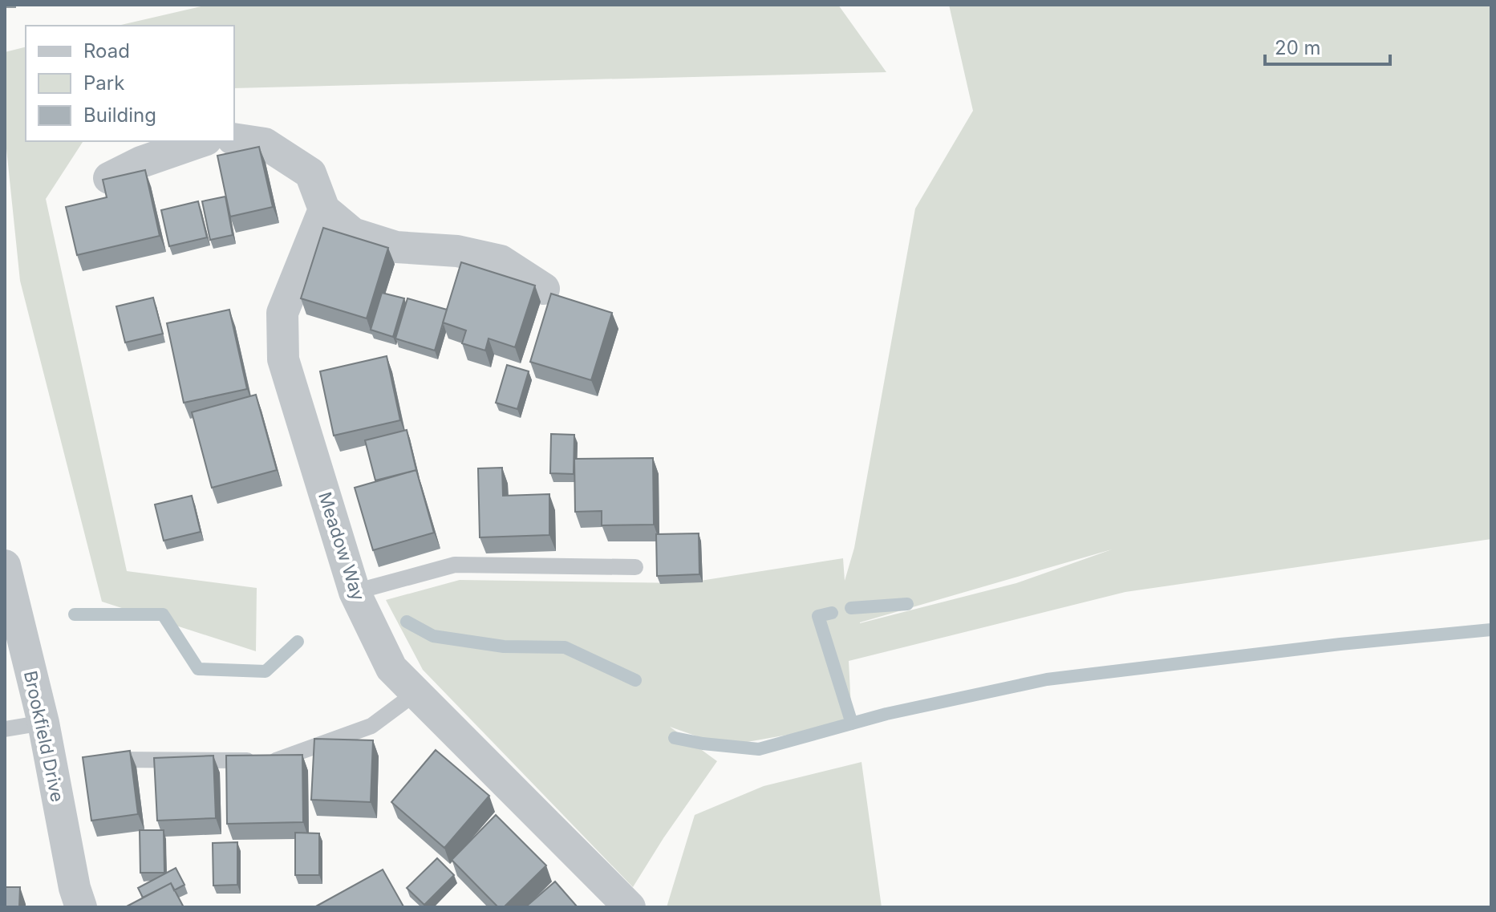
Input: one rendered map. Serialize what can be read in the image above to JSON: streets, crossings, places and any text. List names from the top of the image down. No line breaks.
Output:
{"streets":{"street":["Meadow Way","Brookfield Drive"]},"legend":["Road","Park","Building"],"scale_bar":"20 m"}
